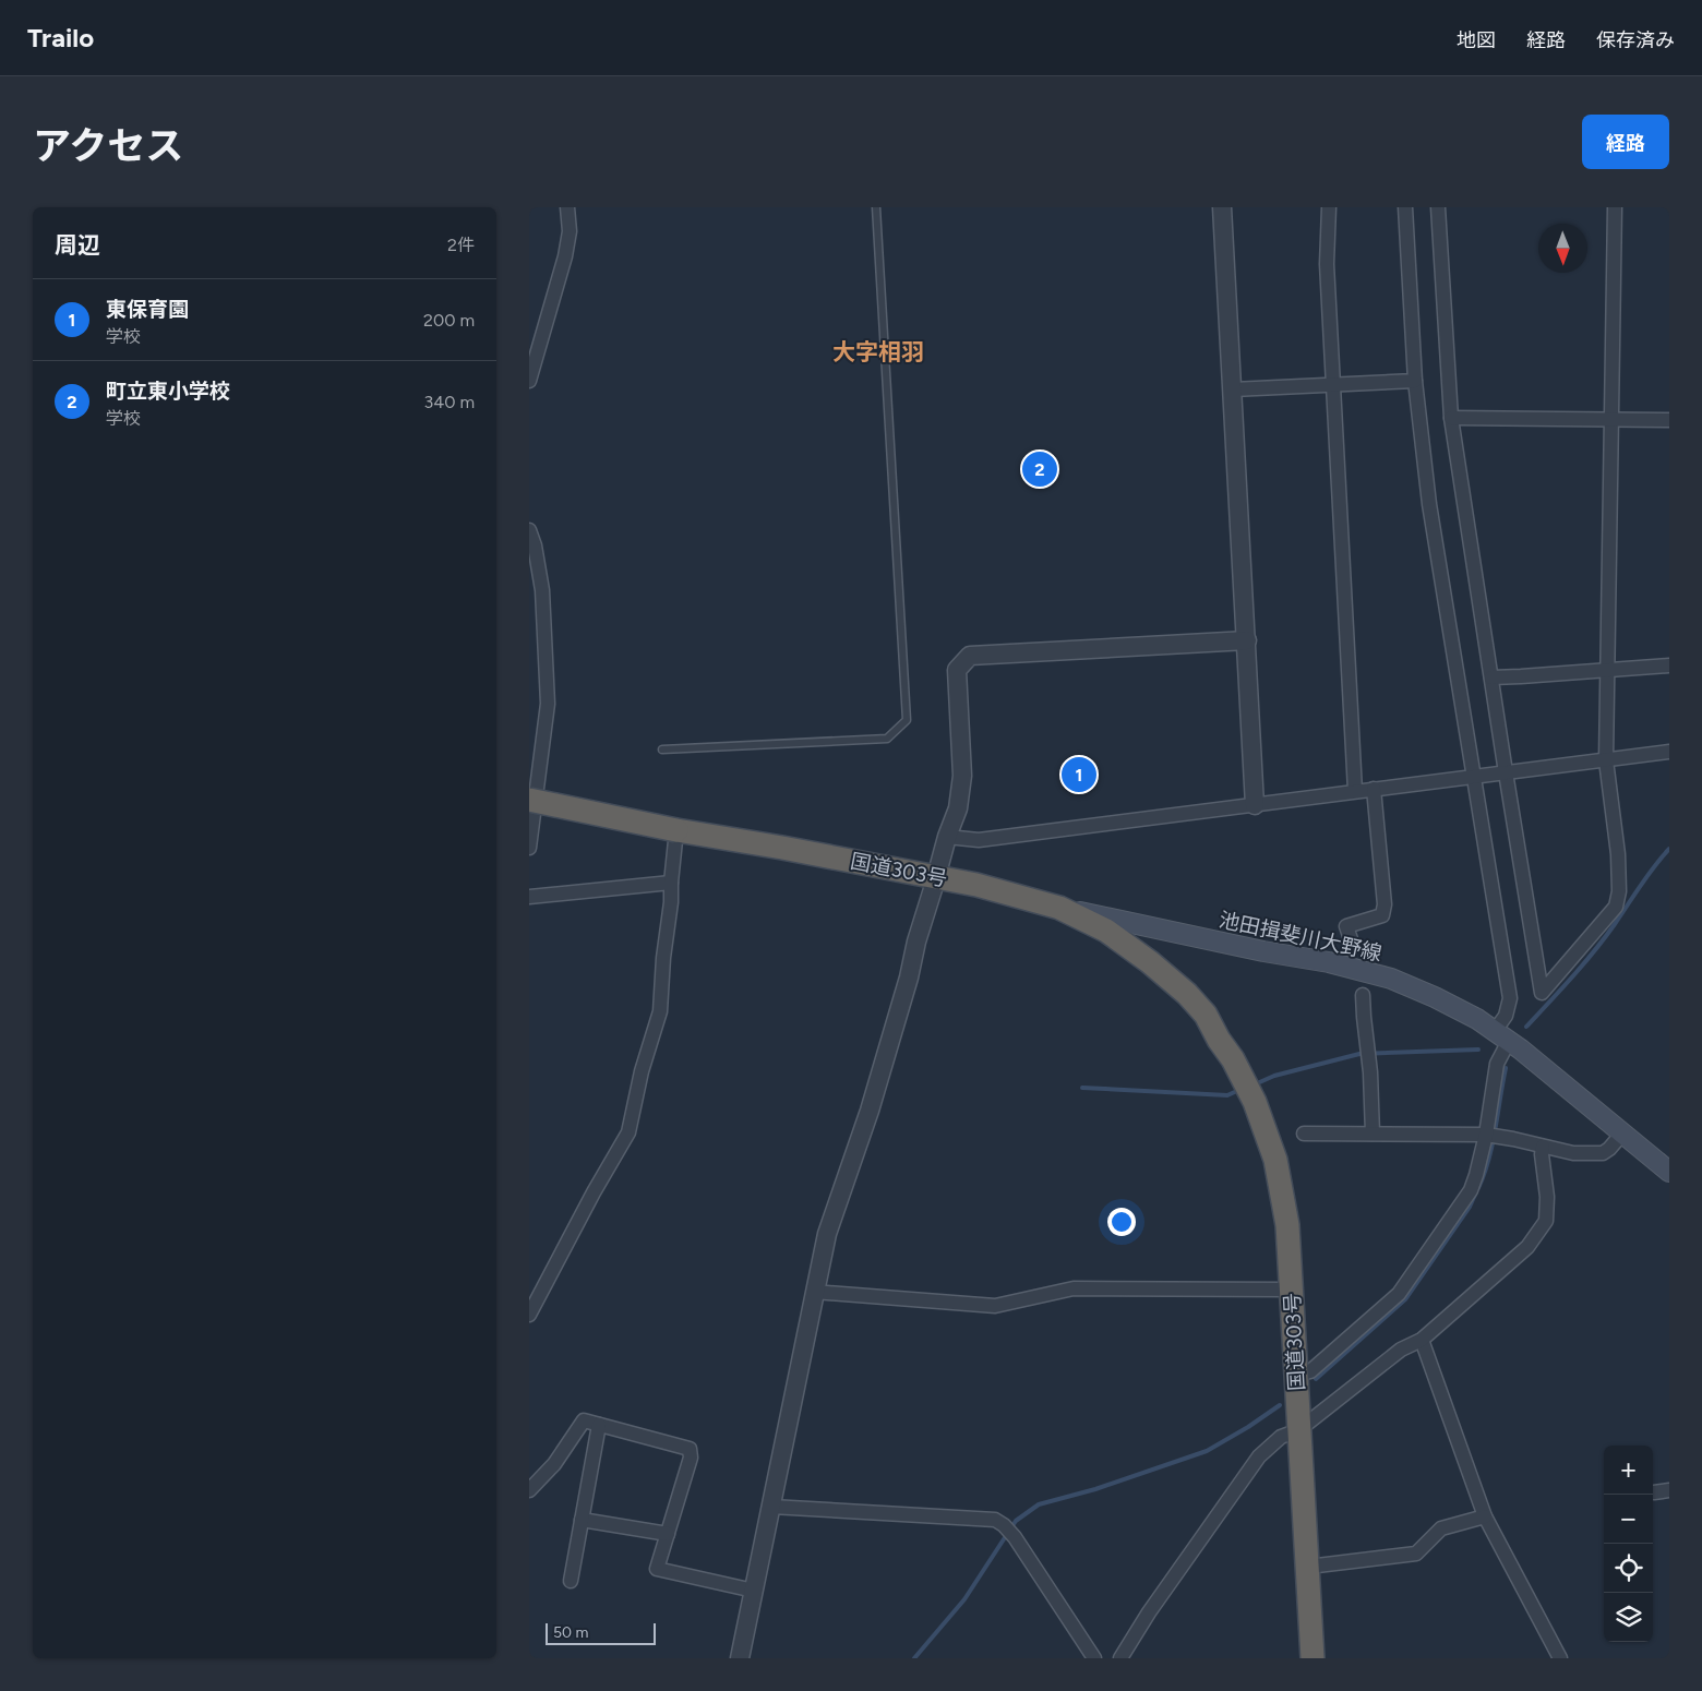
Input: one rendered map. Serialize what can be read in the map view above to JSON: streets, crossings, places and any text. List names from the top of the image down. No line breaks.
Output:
{"streets":{"highway":["国道303号"],"main road":["池田揖斐川大野線"]},"crossings":[["国道303号","池田揖斐川大野線"]],"districts":["大字相羽"],"scale_bar":"50 m","north":"bottom","page":{"header":"Trailo","nav":["地図","経路","保存済み"],"title":"アクセス","buttons":"経路","heading":["周辺","2件"],"list":[{"mark":"1","name":"東保育園","note":"学校","value":"200 m"},{"mark":"2","name":"町立東小学校","note":"学校","value":"340 m"}],"pins":["2","1"],"map_buttons":["+","−"],"scale":"50 m"}}
